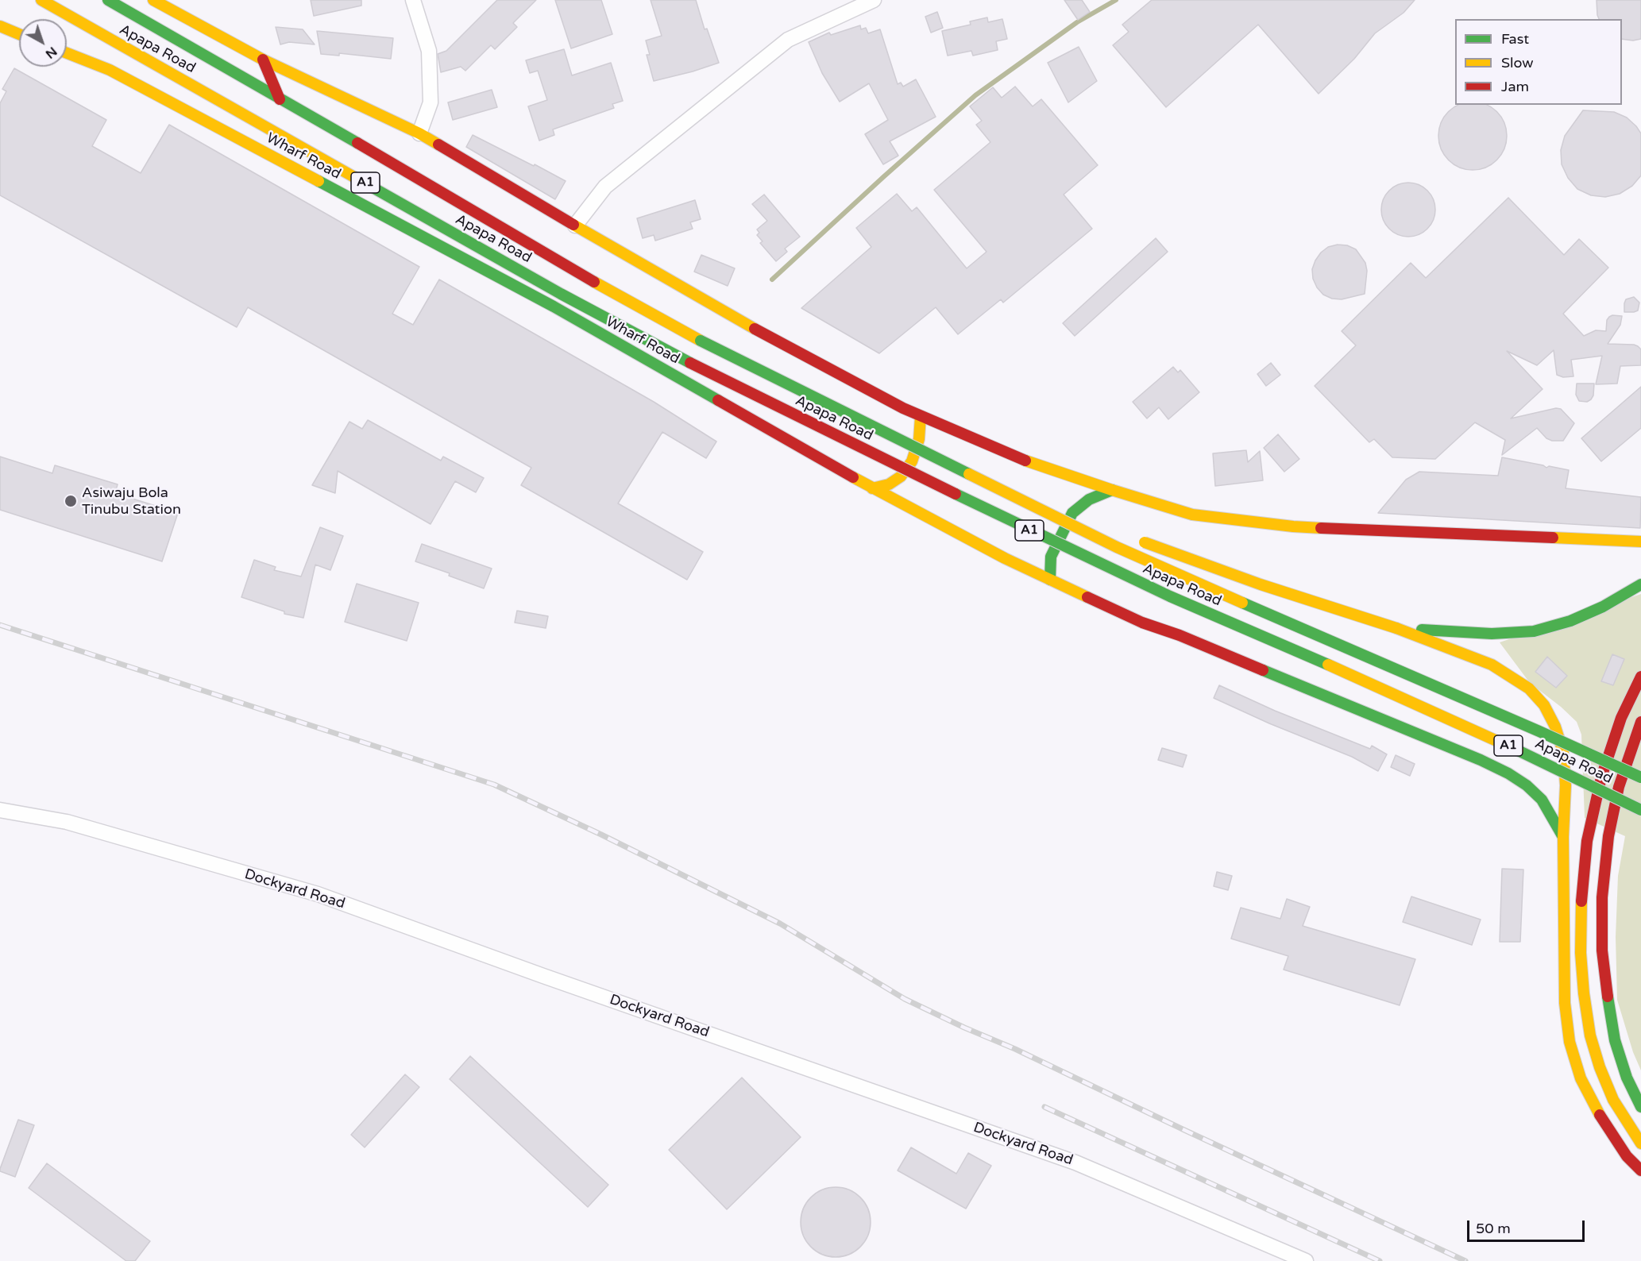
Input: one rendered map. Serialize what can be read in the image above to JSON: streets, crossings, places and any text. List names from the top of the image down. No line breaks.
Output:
{"streets":{"main road":["Apapa Road","Wharf Road","A1"],"street":["Dockyard Road"]},"places":["Asiwaju Bola Tinubu Station"],"legend":["Fast","Slow","Jam"],"scale_bar":"50 m","north":"bottom right"}
